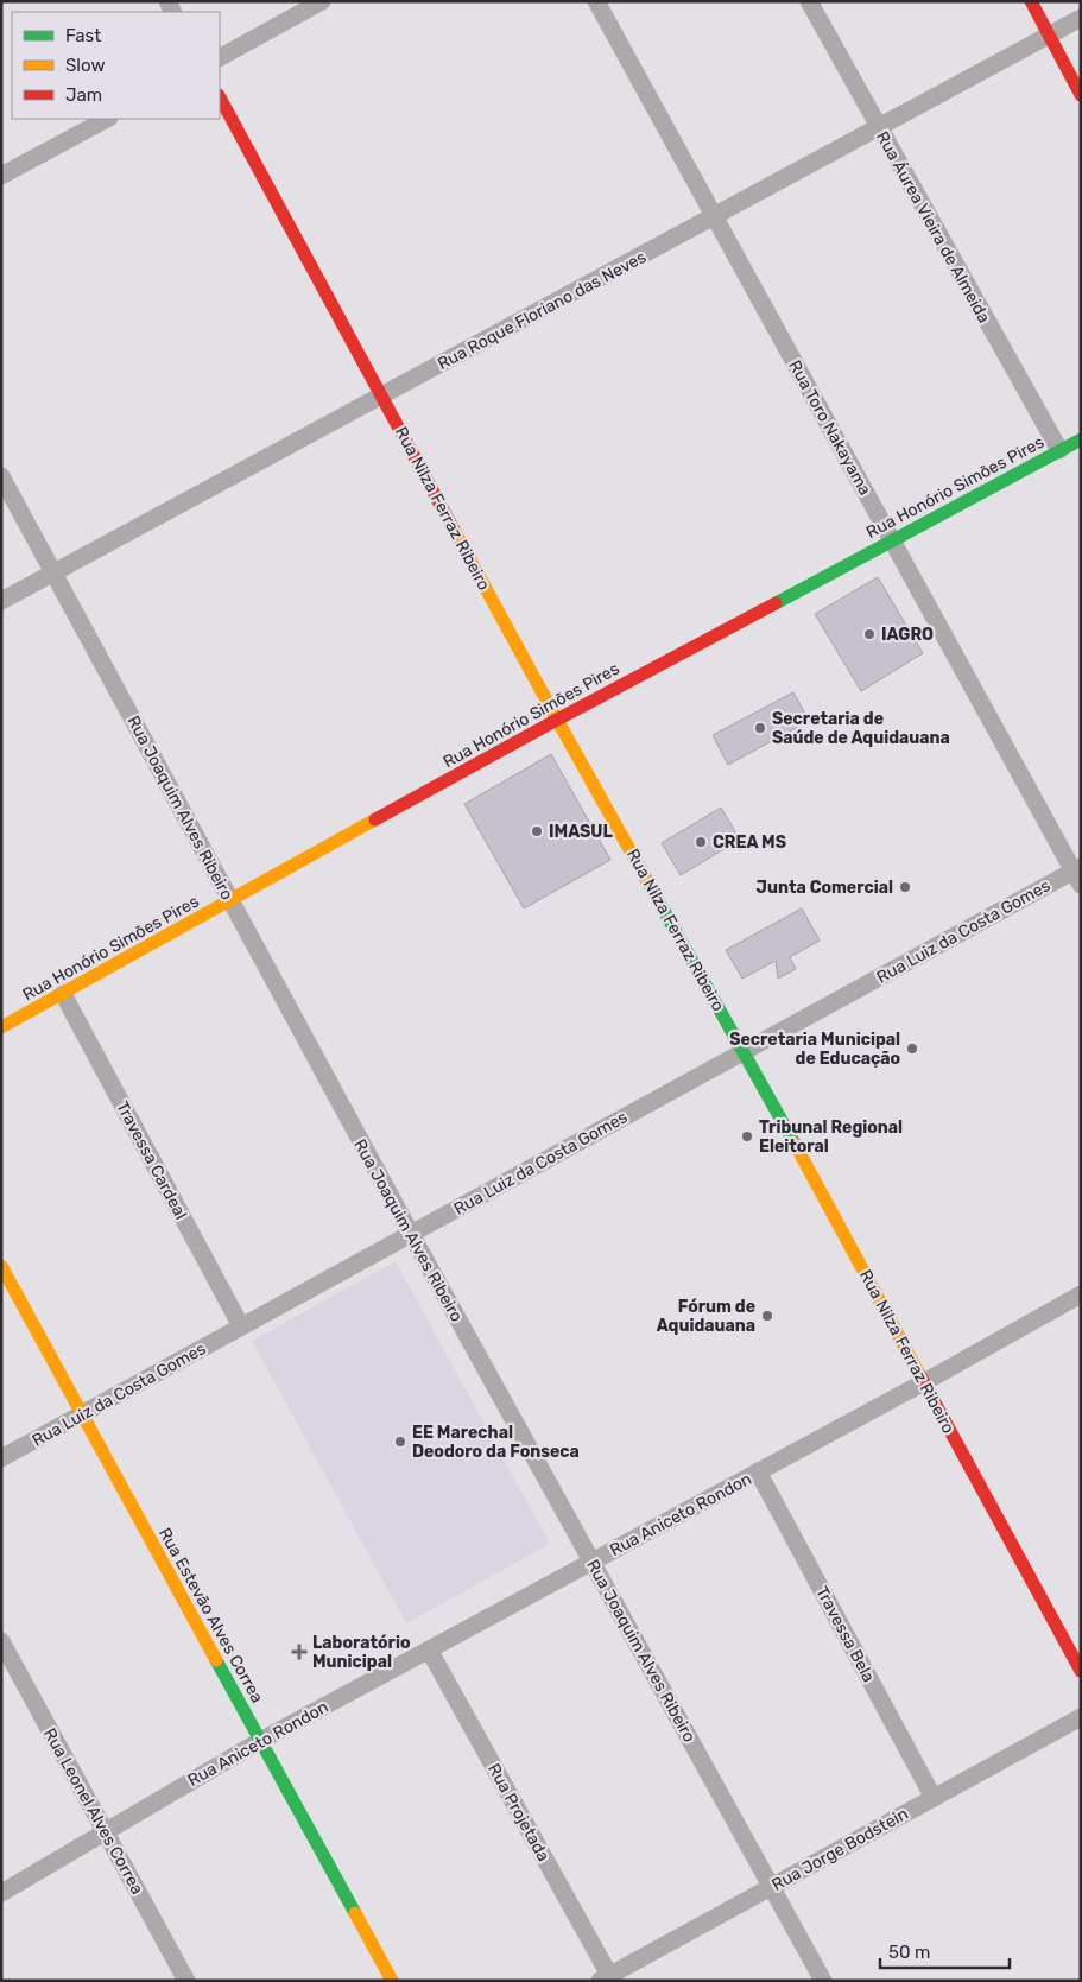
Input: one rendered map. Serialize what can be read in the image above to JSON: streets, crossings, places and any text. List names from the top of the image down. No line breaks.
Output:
{"streets":{"street":["Rua Áurea Vieira de Almeida","Rua Roque Floriano das Neves","Rua Toro Nakayama","Rua Honório Simões Pires","Rua Nilza Ferraz Ribeiro","Rua Joaquim Alves Ribeiro","Rua Luiz da Costa Gomes","Travessa Cardeal","Rua Aniceto Rondon","Rua Estevão Alves Correa","Travessa Bela","Rua Leonel Alves Correa","Rua Projetada","Rua Jorge Bodstein"]},"crossings":[["Rua Áurea Vieira de Almeida","Rua Roque Floriano das Neves"],["Rua Áurea Vieira de Almeida","Rua Honório Simões Pires"],["Rua Roque Floriano das Neves","Rua Toro Nakayama"],["Rua Roque Floriano das Neves","Rua Nilza Ferraz Ribeiro"],["Rua Roque Floriano das Neves","Rua Joaquim Alves Ribeiro"],["Rua Toro Nakayama","Rua Honório Simões Pires"],["Rua Toro Nakayama","Rua Luiz da Costa Gomes"],["Rua Honório Simões Pires","Rua Nilza Ferraz Ribeiro"],["Rua Honório Simões Pires","Rua Joaquim Alves Ribeiro"],["Rua Honório Simões Pires","Travessa Cardeal"],["Rua Nilza Ferraz Ribeiro","Rua Luiz da Costa Gomes"],["Rua Nilza Ferraz Ribeiro","Rua Aniceto Rondon"],["Rua Joaquim Alves Ribeiro","Rua Luiz da Costa Gomes"],["Rua Joaquim Alves Ribeiro","Rua Aniceto Rondon"],["Rua Joaquim Alves Ribeiro","Rua Jorge Bodstein"],["Rua Luiz da Costa Gomes","Travessa Cardeal"],["Rua Luiz da Costa Gomes","Rua Estevão Alves Correa"],["Rua Aniceto Rondon","Rua Estevão Alves Correa"],["Rua Aniceto Rondon","Travessa Bela"],["Rua Aniceto Rondon","Rua Leonel Alves Correa"],["Rua Aniceto Rondon","Rua Projetada"],["Travessa Bela","Rua Jorge Bodstein"],["Rua Projetada","Rua Jorge Bodstein"]],"places":{"other":["IAGRO","Secretaria de Saúde de Aquidauana","IMASUL","CREA MS","Junta Comercial","Secretaria Municipal de Educação","Tribunal Regional Eleitoral","Fórum de Aquidauana","EE Marechal Deodoro da Fonseca"],"health":["Laboratório Municipal"]},"legend":["Fast","Slow","Jam"],"scale_bar":"50 m"}
